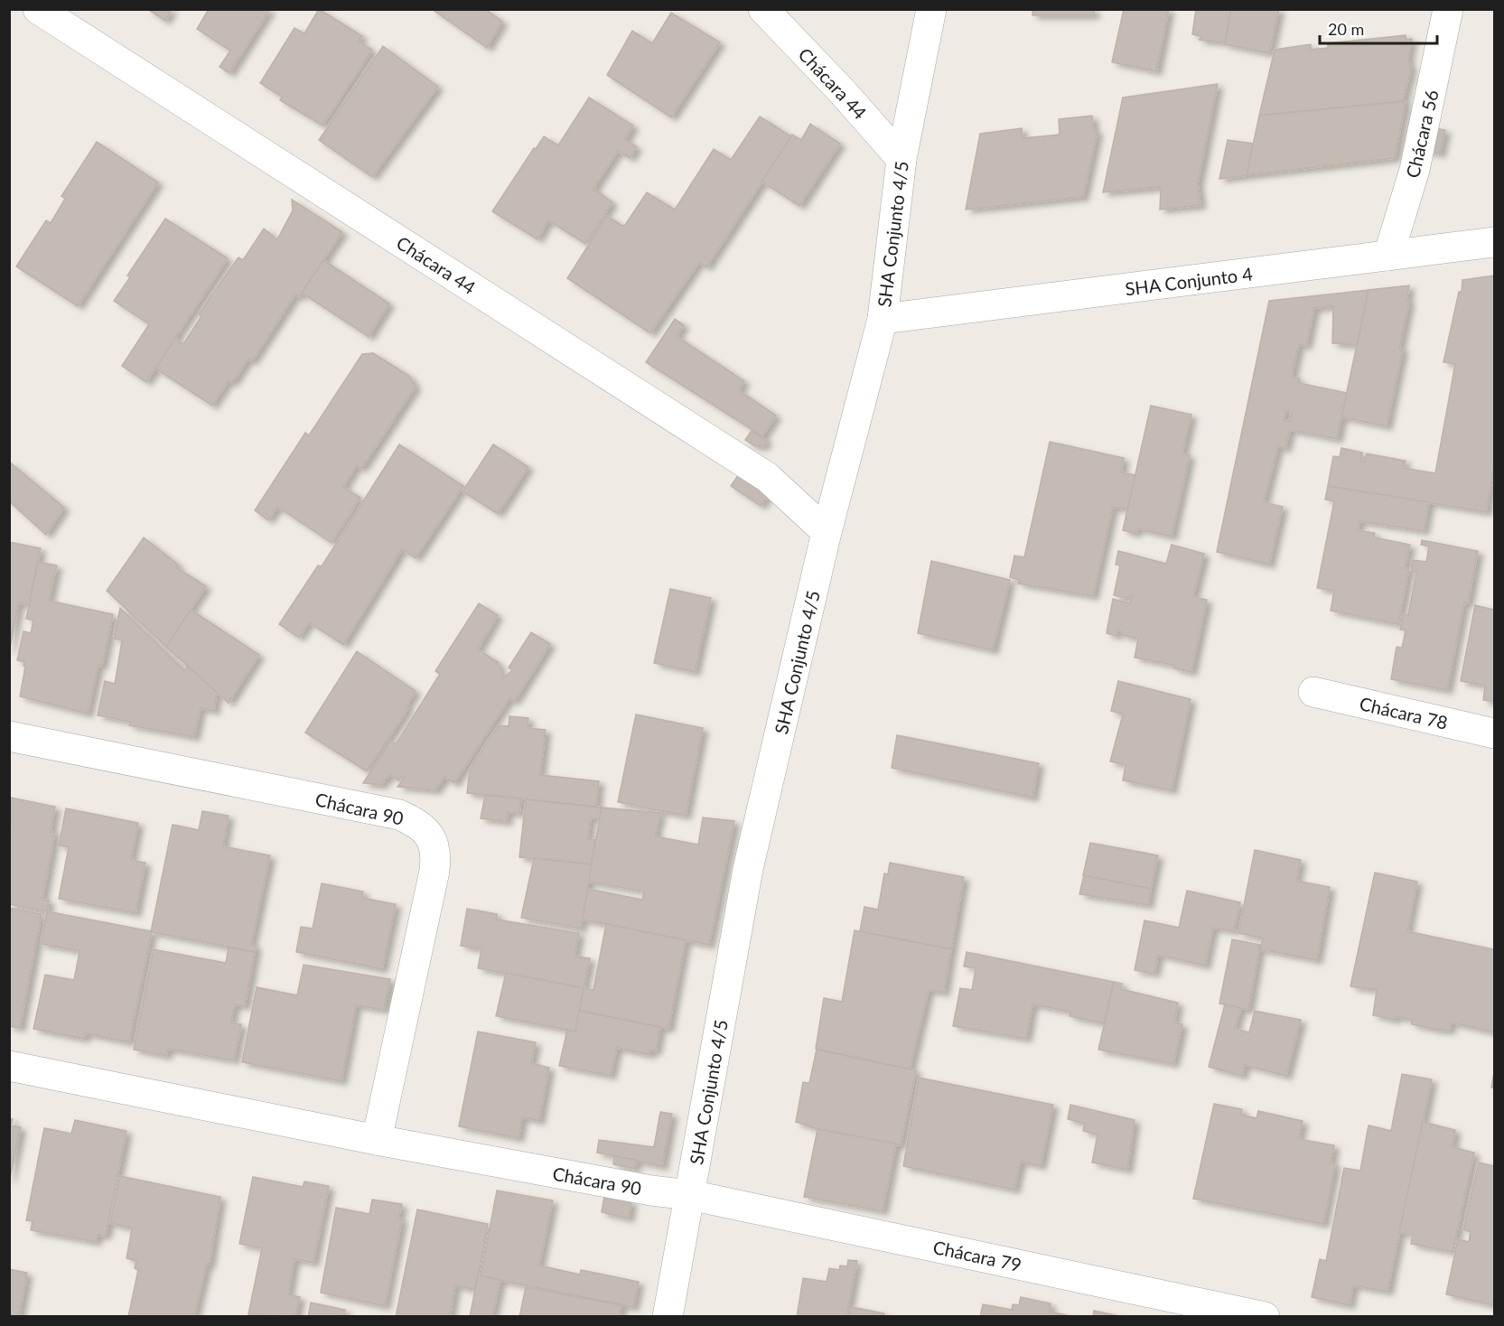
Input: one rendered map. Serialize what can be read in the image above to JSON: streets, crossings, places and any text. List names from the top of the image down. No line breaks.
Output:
{"streets":{"street":["Chácara 44","Chácara 56","SHA Conjunto 4/5","SHA Conjunto 4","Chácara 78","Chácara 90","Chácara 79"]},"crossings":[["Chácara 44","SHA Conjunto 4/5"],["Chácara 56","SHA Conjunto 4"],["SHA Conjunto 4/5","SHA Conjunto 4"],["SHA Conjunto 4/5","Chácara 90"],["SHA Conjunto 4/5","Chácara 79"],["Chácara 90","Chácara 79"]],"scale_bar":"20 m"}
